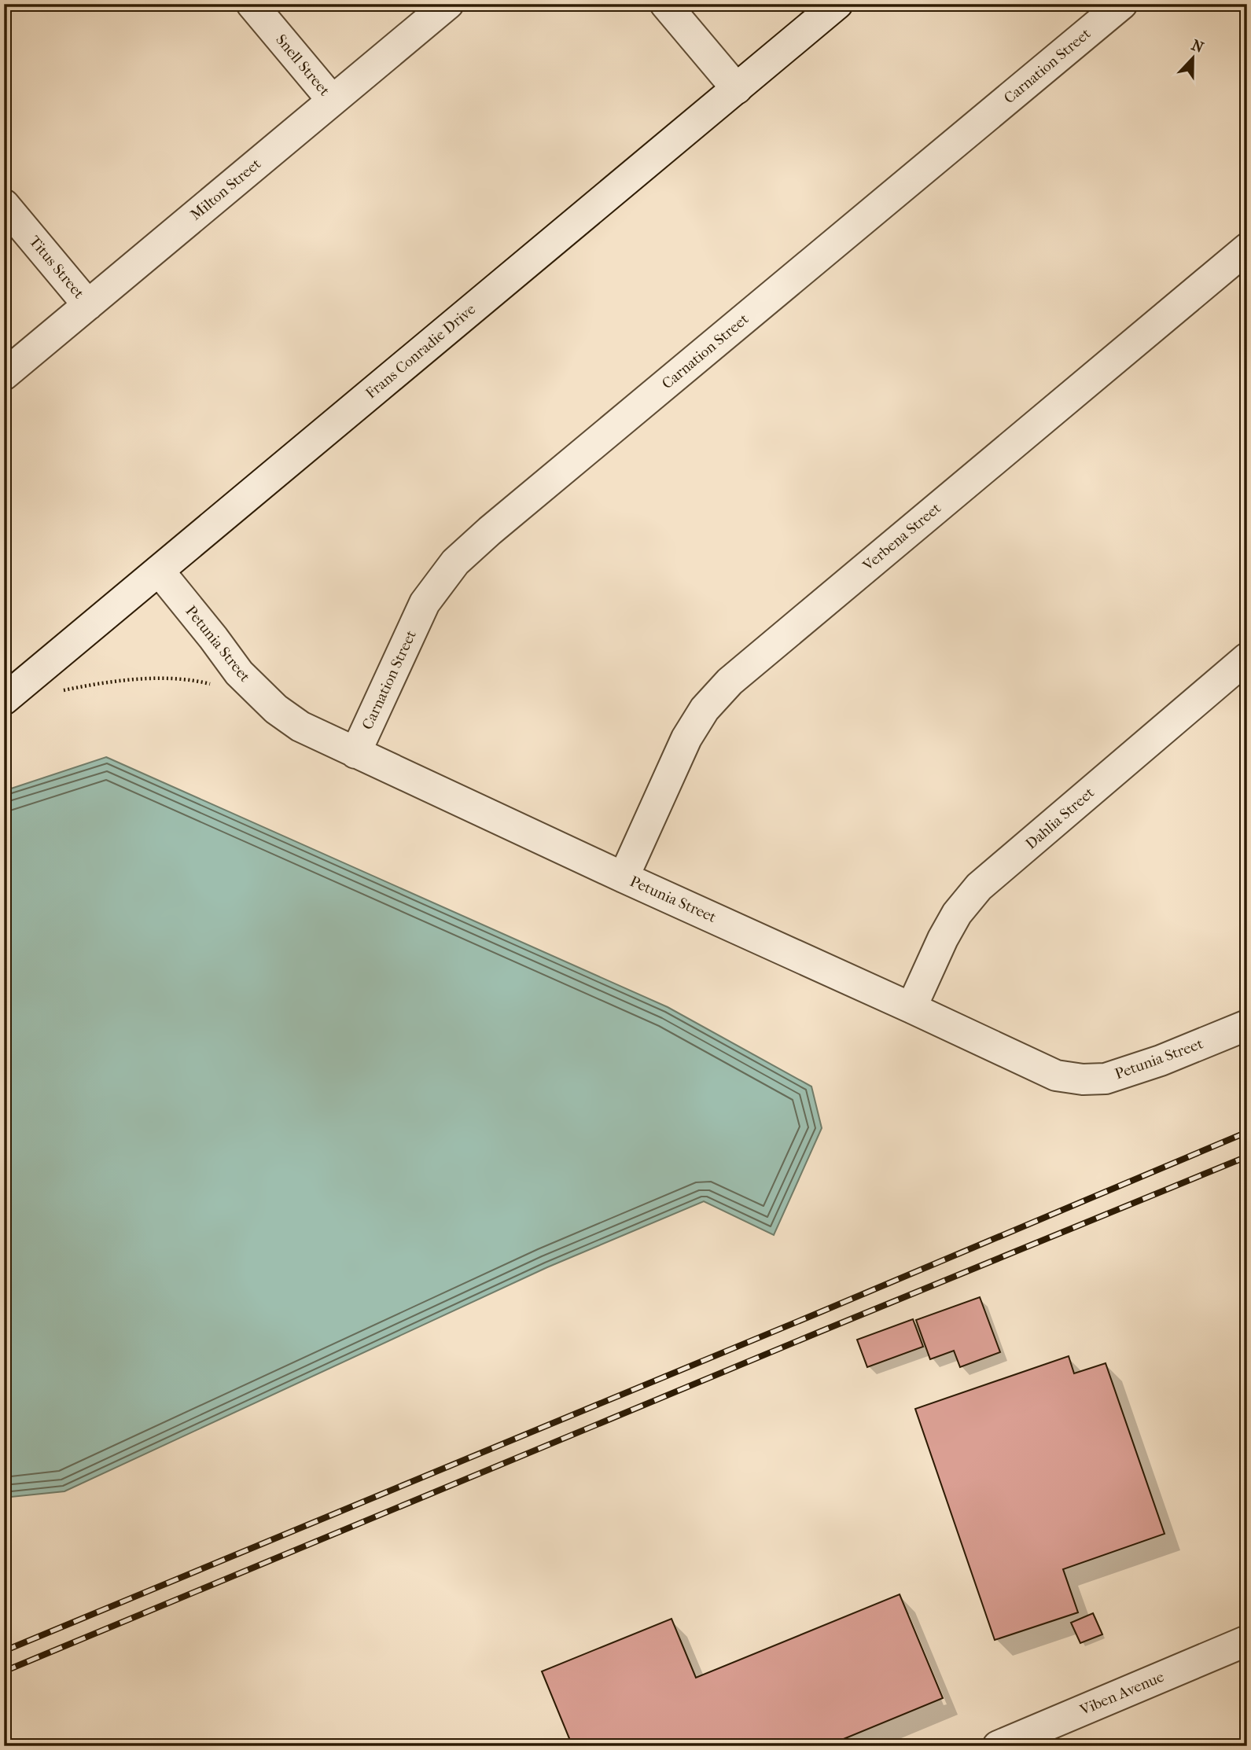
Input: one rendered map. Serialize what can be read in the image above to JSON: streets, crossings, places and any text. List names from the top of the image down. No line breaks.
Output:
{"streets":{"street":["Snell Street","Carnation Street","Milton Street","Titus Street","Frans Conradie Drive","Verbena Street","Petunia Street","Dahlia Street","Viben Avenue"]},"crossings":[["Snell Street","Milton Street"],["Carnation Street","Petunia Street"],["Milton Street","Titus Street"],["Frans Conradie Drive","Petunia Street"],["Verbena Street","Petunia Street"],["Petunia Street","Dahlia Street"]],"north":"top"}
